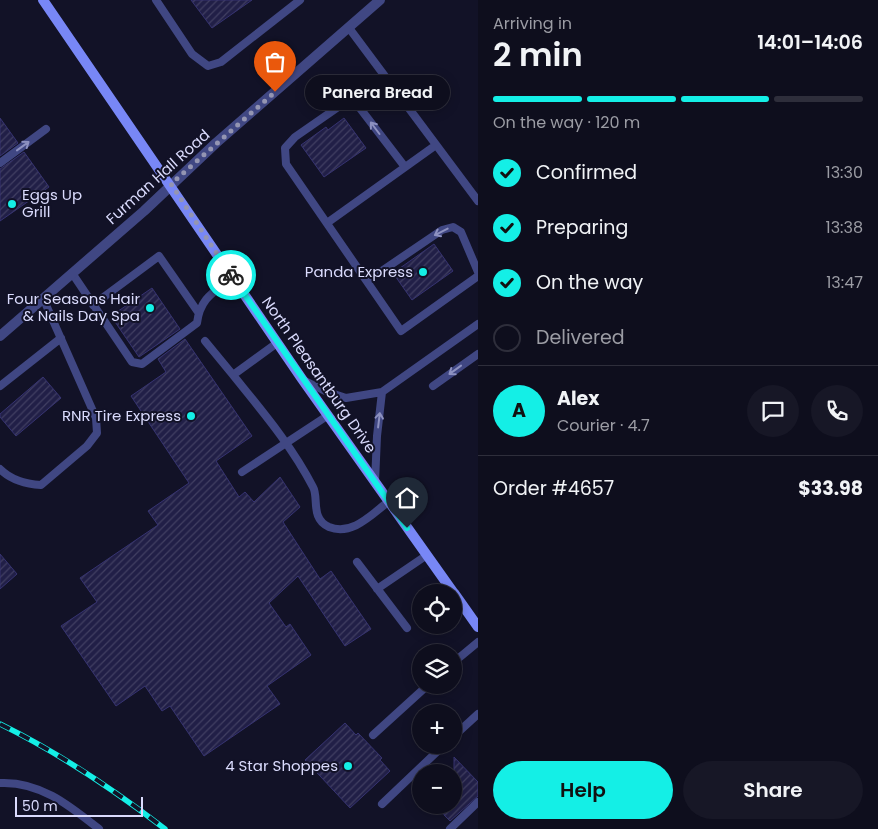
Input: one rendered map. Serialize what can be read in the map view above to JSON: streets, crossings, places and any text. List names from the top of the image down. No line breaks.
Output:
{"streets":{"main road":["North Pleasantburg Drive"],"street":["Furman Hall Road"]},"crossings":[["Furman Hall Road","North Pleasantburg Drive"]],"places":["Panera Bread","Eggs Up Grill","Panda Express","Four Seasons Hair & Nails Day Spa","RNR Tire Express","4 Star Shoppes"],"scale_bar":"50 m","page":{"heading":["2 min","Arriving in","14:01–14:06"],"panel":["Alex","Courier · 4.7","Order #4657","$33.98"],"bubble":"Panera Bread","bar":"On the way · 120 m","list":[["Confirmed","13:30"],["Preparing","13:38"],["On the way","13:47"],"Delivered"],"round":"A","map_buttons":["+","−"],"buttons":["Help","Share"],"scale":"50 m"}}
